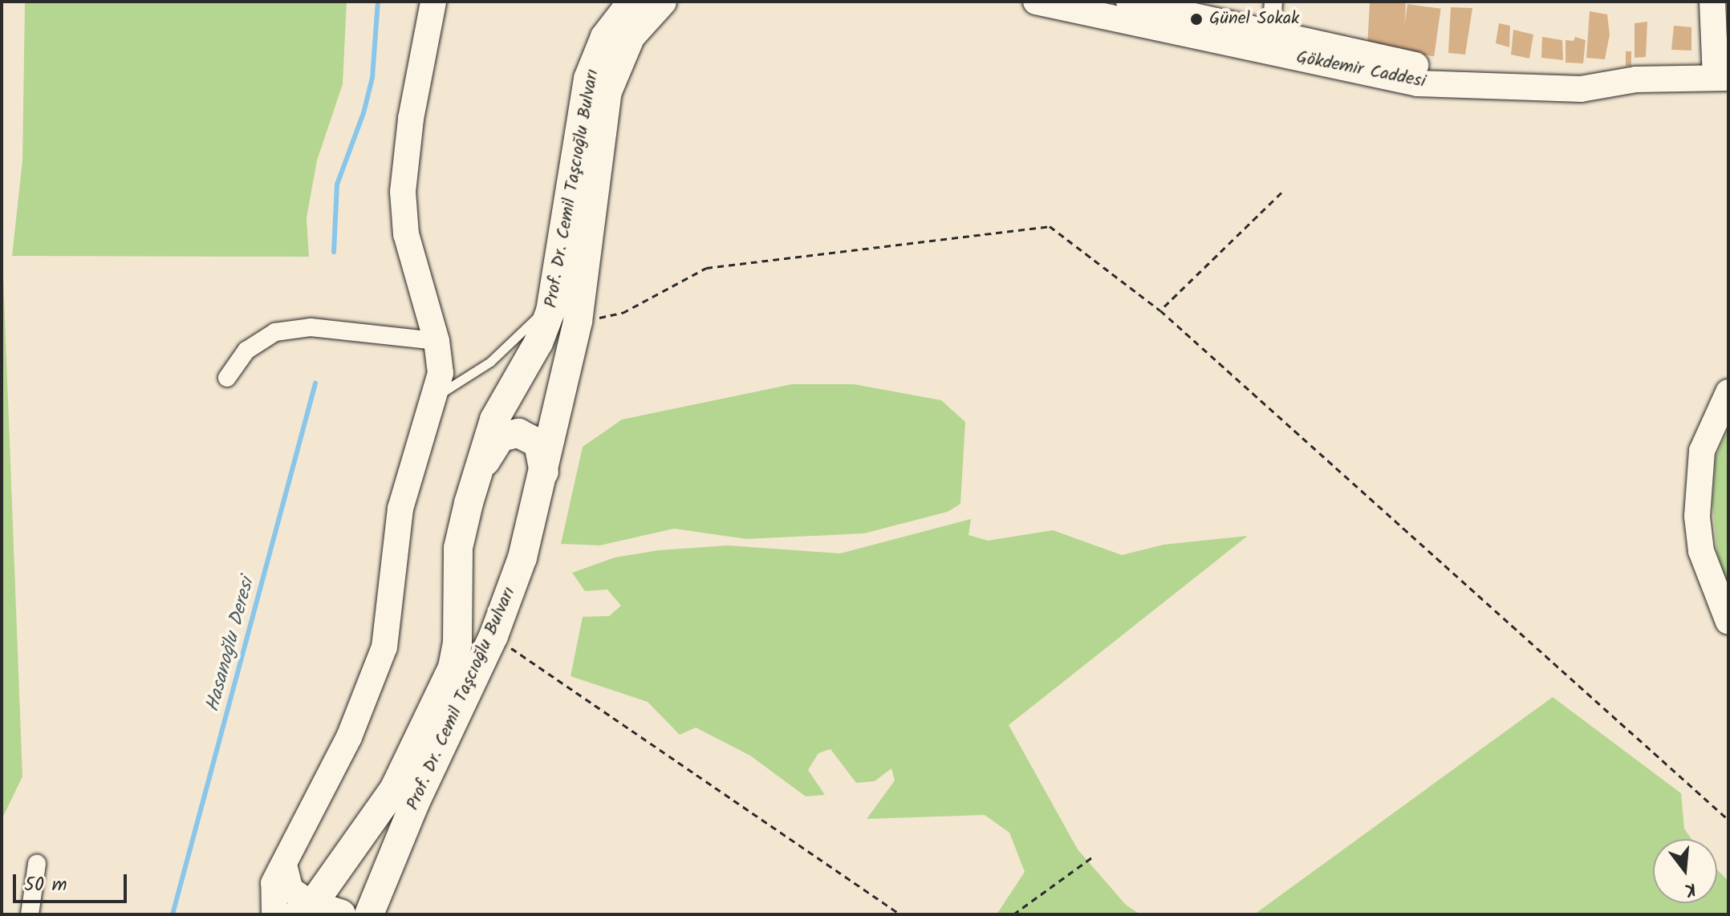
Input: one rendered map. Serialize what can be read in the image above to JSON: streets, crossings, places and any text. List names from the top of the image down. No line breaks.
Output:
{"streets":{"main road":["Gökdemir Caddesi","Prof. Dr. Cemil Taşcıoğlu Bulvarı"]},"water":["Hasanoğlu Deresi"],"places":["Günel Sokak"],"scale_bar":"50 m","north":"bottom"}
